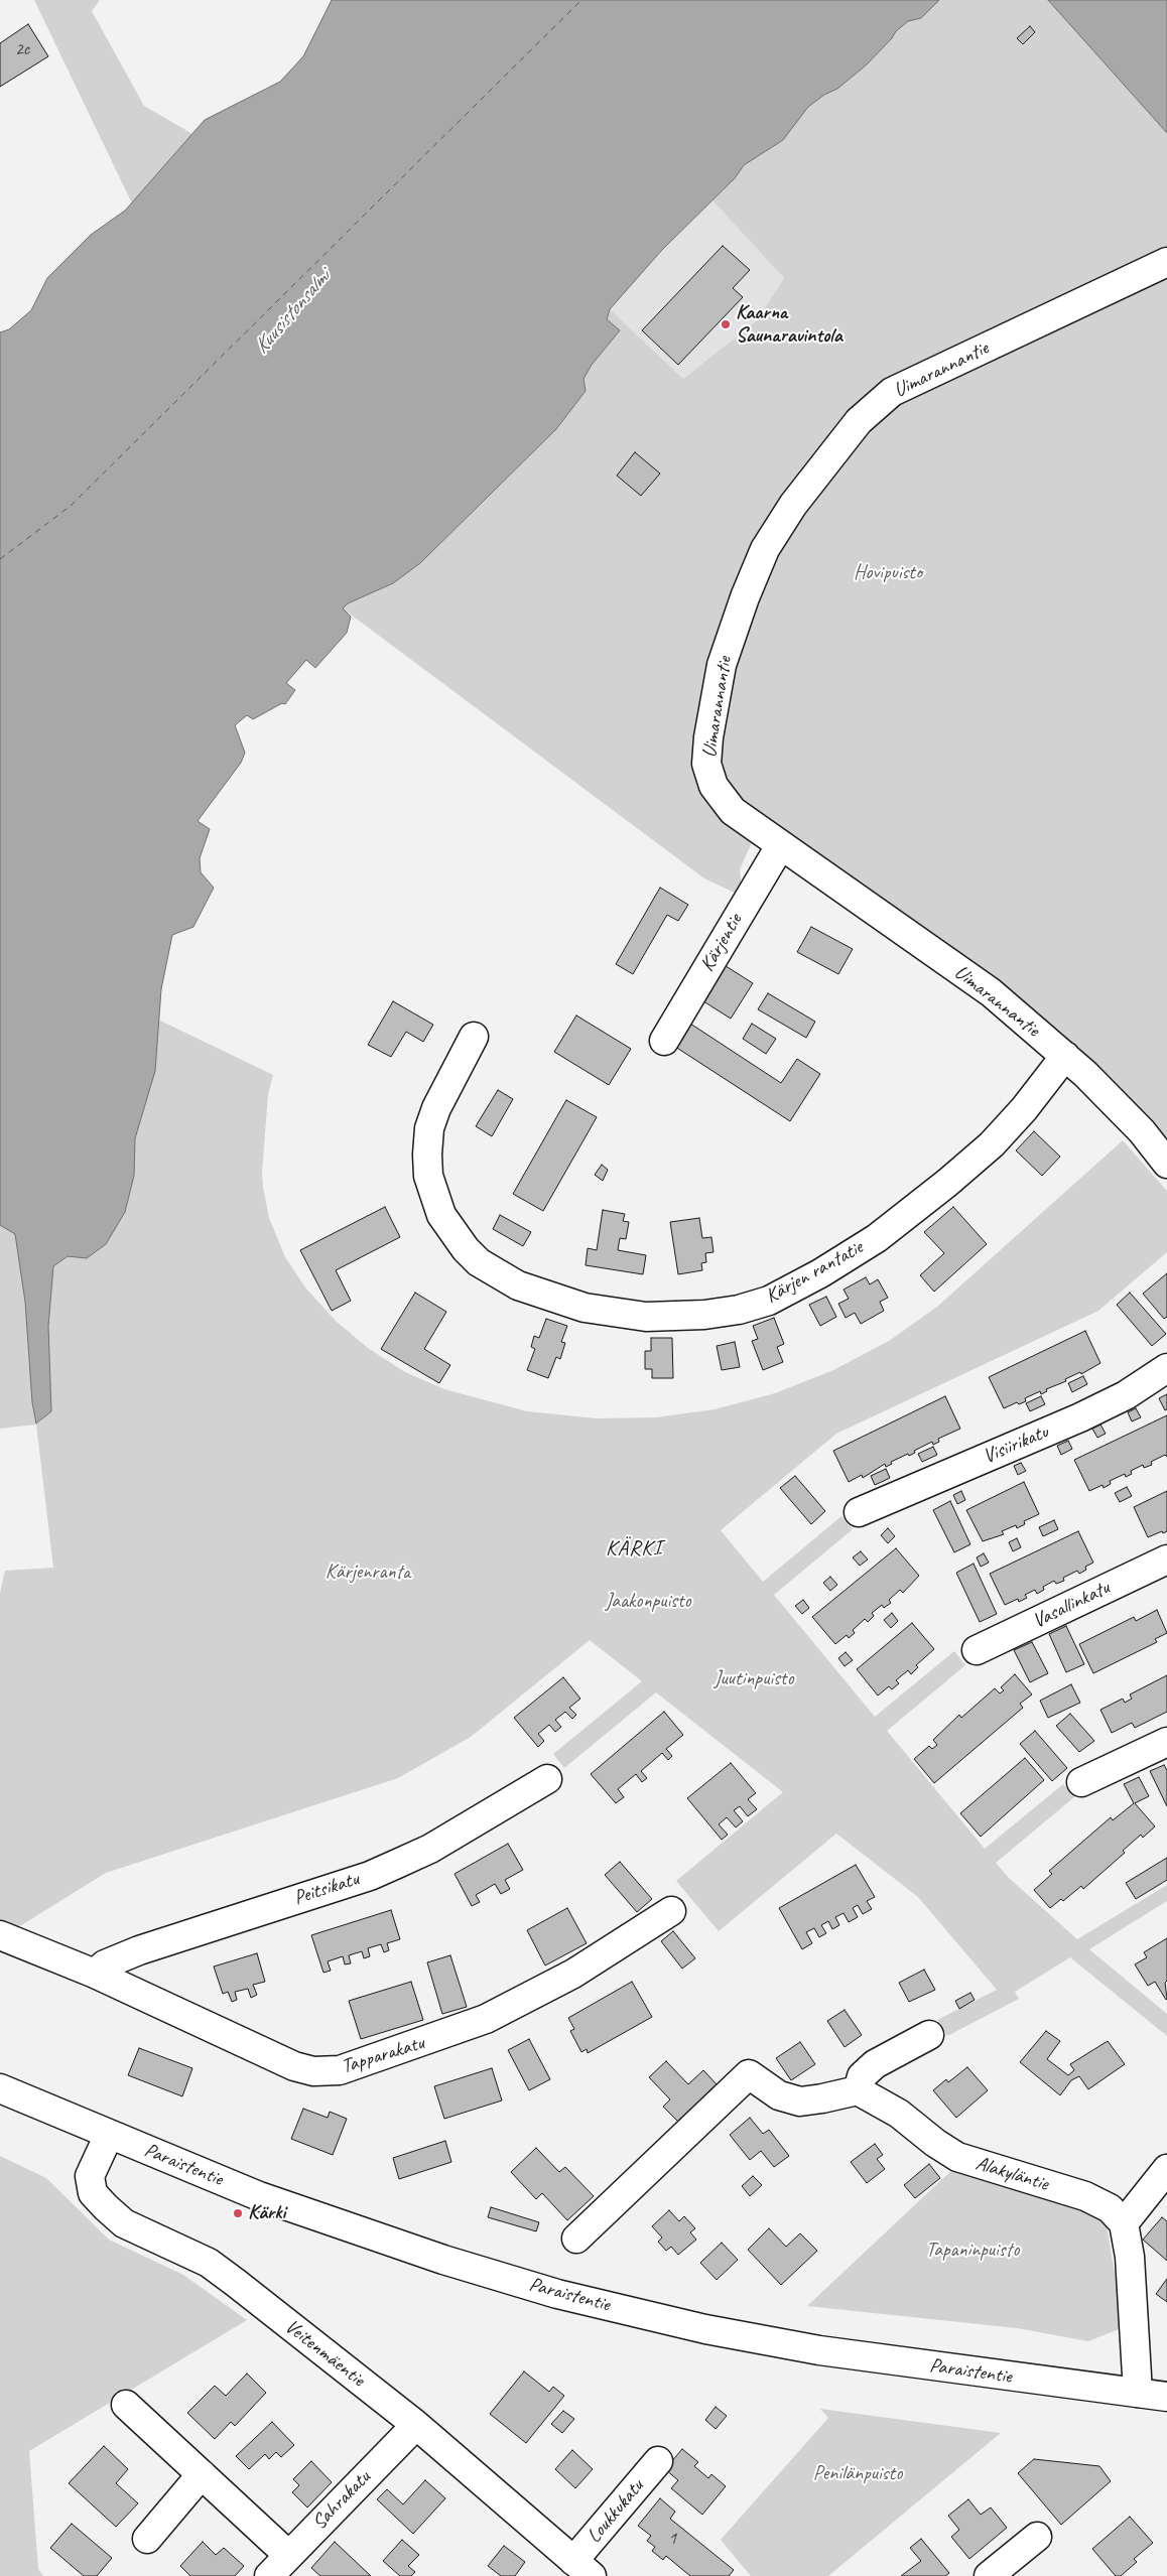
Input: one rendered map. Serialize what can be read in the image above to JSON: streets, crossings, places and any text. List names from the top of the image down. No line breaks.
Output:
{"streets":{"street":["Uimarannantie","Kärjentie","Kärjen rantatie","Visiirikatu","Vasallinkatu","Peitsikatu","Tapparakatu","Paraistentie","Alakyläntie","Veitenmäentie","Sahrakatu","Loukkukatu"]},"crossings":[["Uimarannantie","Kärjentie"],["Uimarannantie","Kärjen rantatie"],["Peitsikatu","Tapparakatu"],["Paraistentie","Veitenmäentie"],["Veitenmäentie","Sahrakatu"],["Veitenmäentie","Loukkukatu"]],"districts":["KÄRKI"],"water":["Kuusistonsalmi"],"parks":["Hovipuisto","Kärjenranta","Jaakonpuisto","Juutinpuisto","Tapaninpuisto","Penilänpuisto"],"places":["Kaarna Saunaravintola","Kärki"],"house_numbers":["2c","1"]}
